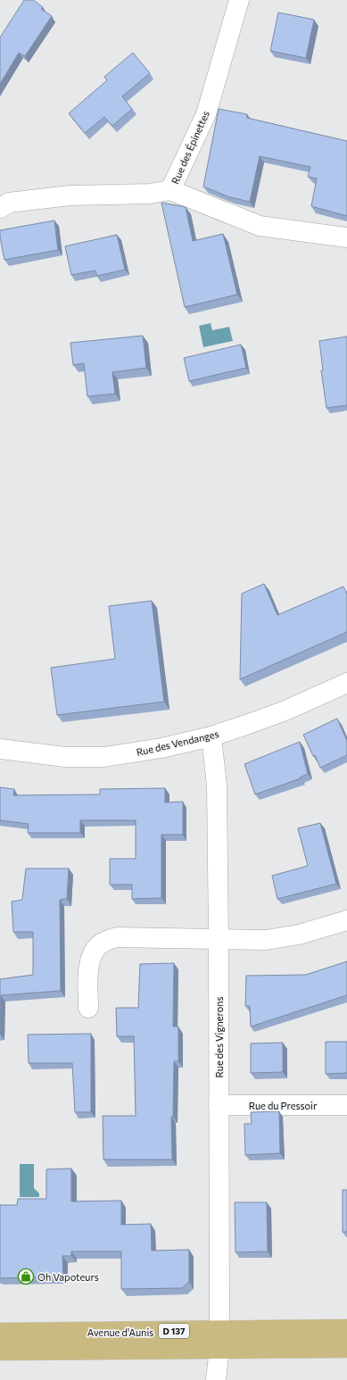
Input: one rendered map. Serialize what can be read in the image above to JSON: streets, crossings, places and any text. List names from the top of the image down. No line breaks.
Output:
{"streets":{"main road":["D 137","Avenue d'Aunis"],"street":["Rue des Épinettes","Rue des Vendanges","Rue des Vignerons","Rue du Pressoir"]},"crossings":[["Rue des Vendanges","Rue des Vignerons"],["Rue des Vignerons","Rue du Pressoir"],["Rue des Vignerons","Avenue d'Aunis"]],"places":{"shop":["Oh Vapoteurs"]}}
